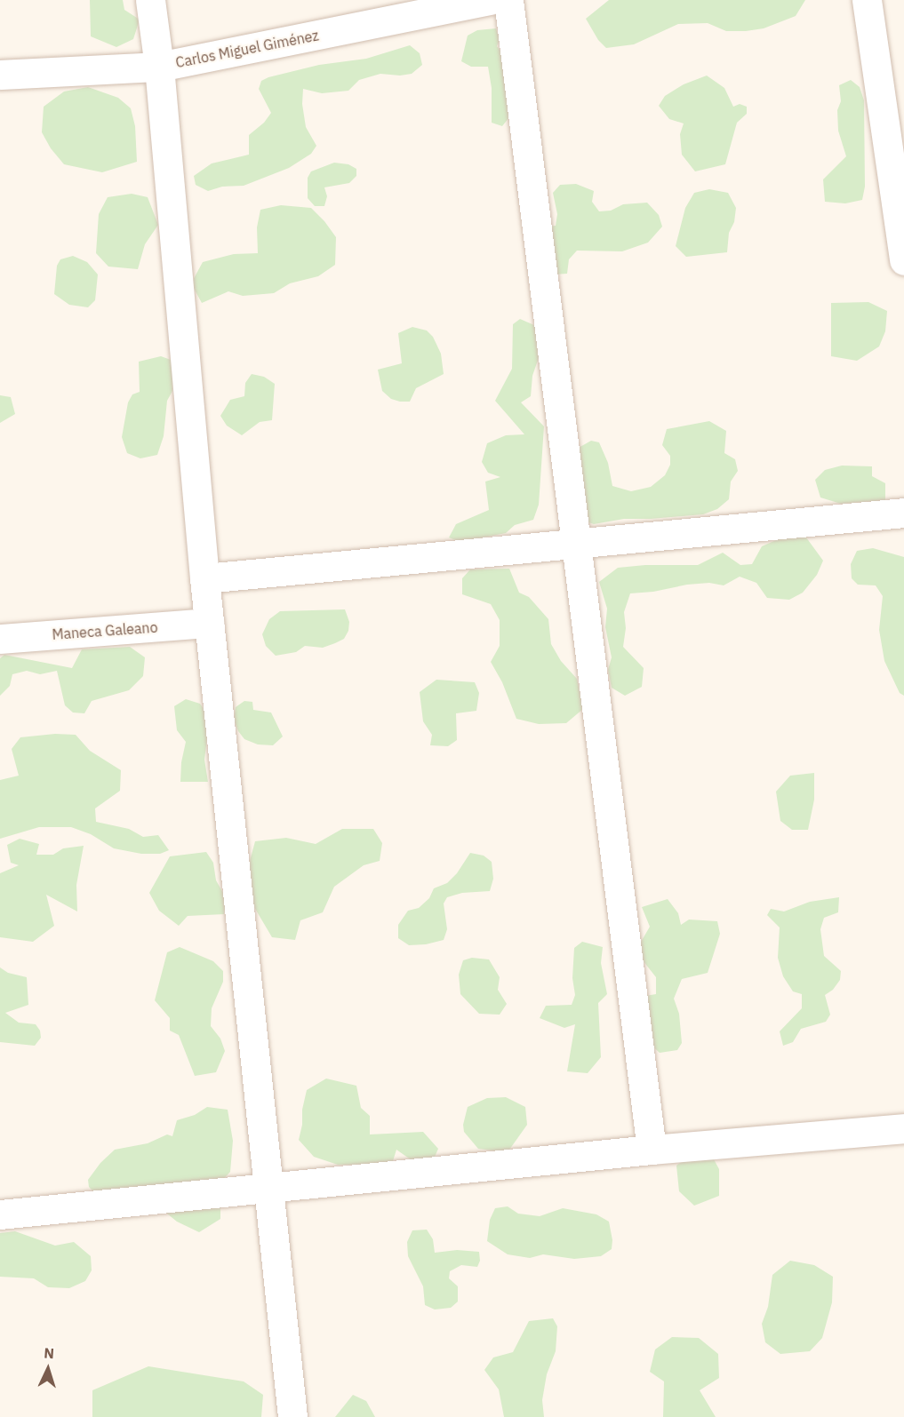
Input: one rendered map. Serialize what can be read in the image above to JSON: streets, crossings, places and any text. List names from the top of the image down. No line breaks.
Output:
{"streets":{"street":["Carlos Miguel Giménez","Maneca Galeano"]},"north":"top"}
